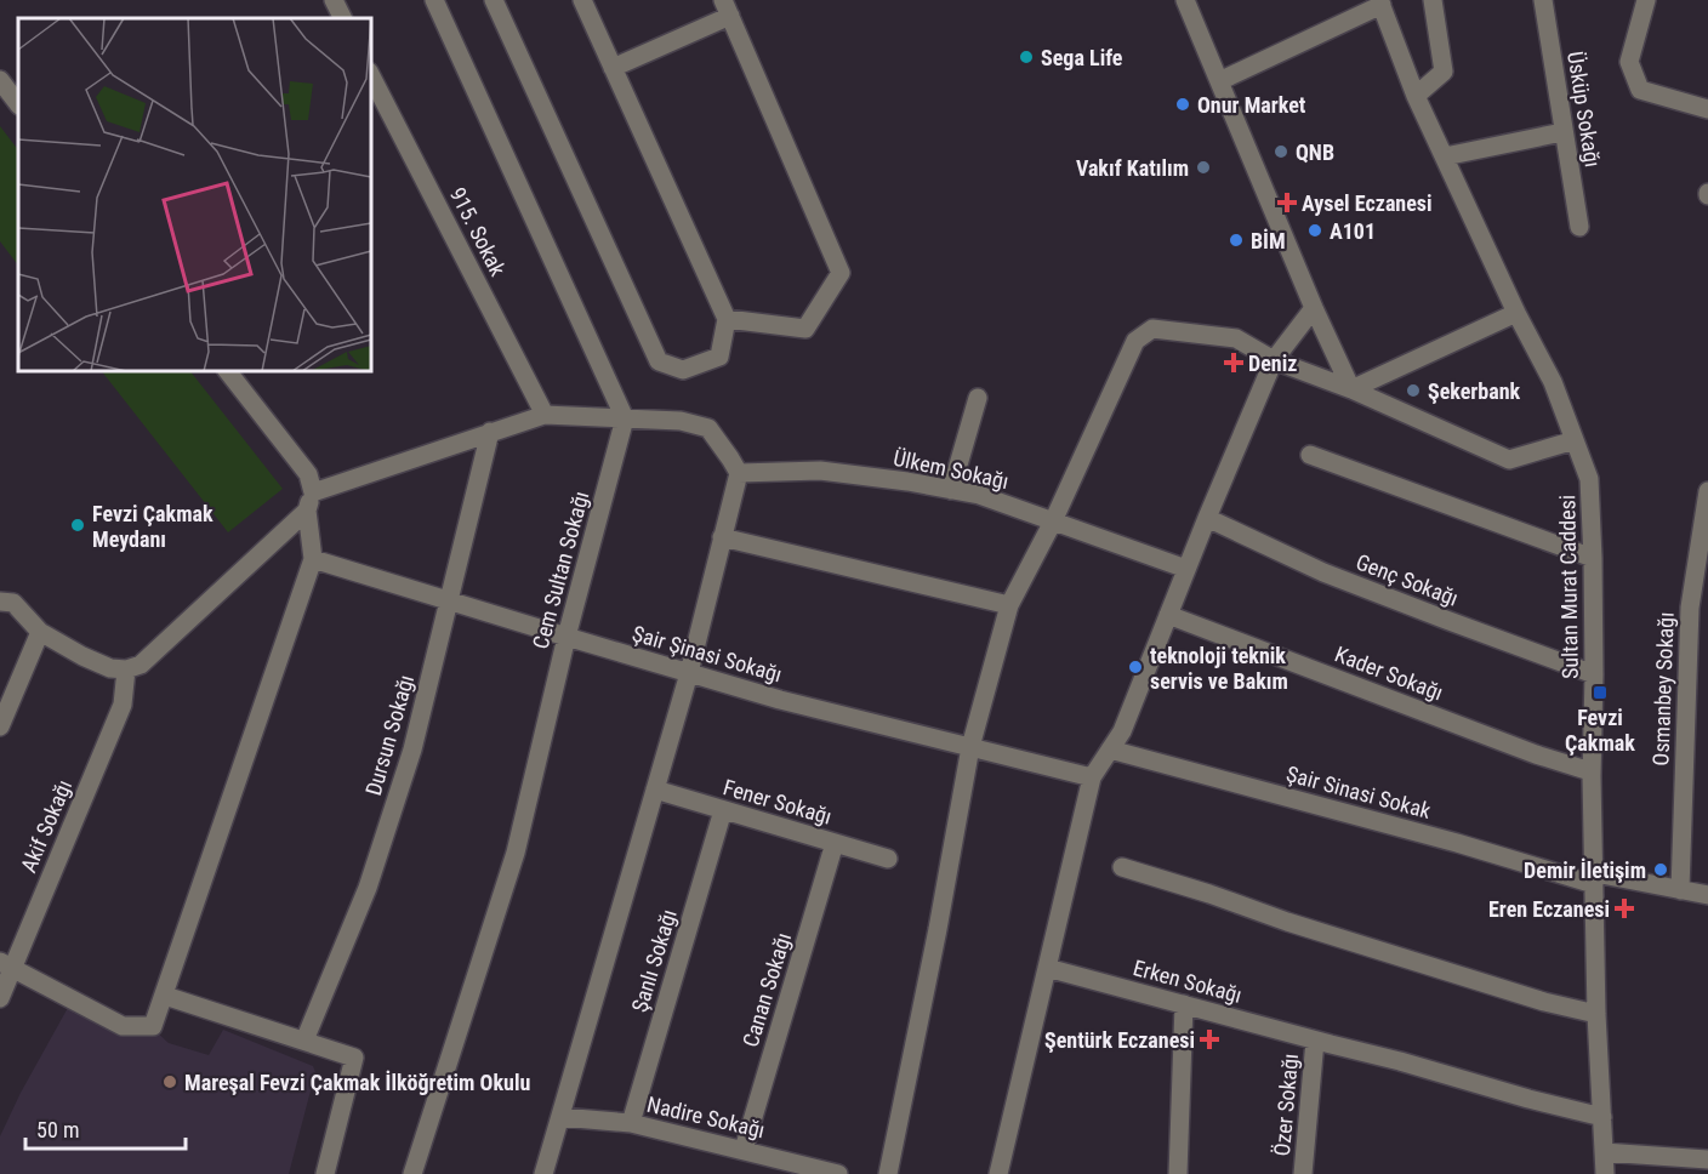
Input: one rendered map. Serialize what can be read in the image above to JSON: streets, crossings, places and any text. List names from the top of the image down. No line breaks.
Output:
{"streets":{"street":["Üsküp Sokağı","915. Sokak","Ülkem Sokağı","Cem Sultan Sokağı","Genç Sokağı","Sultan Murat Caddesi","Şair Şinasi Sokağı","Kader Sokağı","Osmanbey Sokağı","Dursun Sokağı","Şair Sinasi Sokak","Fener Sokağı","Akif Sokağı","Şanlı Sokağı","Erken Sokağı","Canan Sokağı","Özer Sokağı","Nadire Sokağı"]},"crossings":[["Cem Sultan Sokağı","Şair Şinasi Sokağı"],["Genç Sokağı","Sultan Murat Caddesi"],["Sultan Murat Caddesi","Kader Sokağı"],["Sultan Murat Caddesi","Şair Sinasi Sokak"],["Sultan Murat Caddesi","Erken Sokağı"],["Şair Şinasi Sokağı","Dursun Sokağı"],["Osmanbey Sokağı","Şair Sinasi Sokak"],["Fener Sokağı","Şanlı Sokağı"],["Fener Sokağı","Canan Sokağı"],["Şanlı Sokağı","Nadire Sokağı"],["Erken Sokağı","Özer Sokağı"],["Canan Sokağı","Nadire Sokağı"]],"places":{"other":["Sega Life","Onur Market","QNB","Vakıf Katılım","A101","BİM","Şekerbank","Fevzi Çakmak Meydanı","teknoloji teknik servis ve Bakım","Demir İletişim","Mareşal Fevzi Çakmak İlköğretim Okulu"],"health":["Aysel Eczanesi","Deniz","Eren Eczanesi","Şentürk Eczanesi"],"transit":["Fevzi Çakmak"]},"scale_bar":"50 m"}
